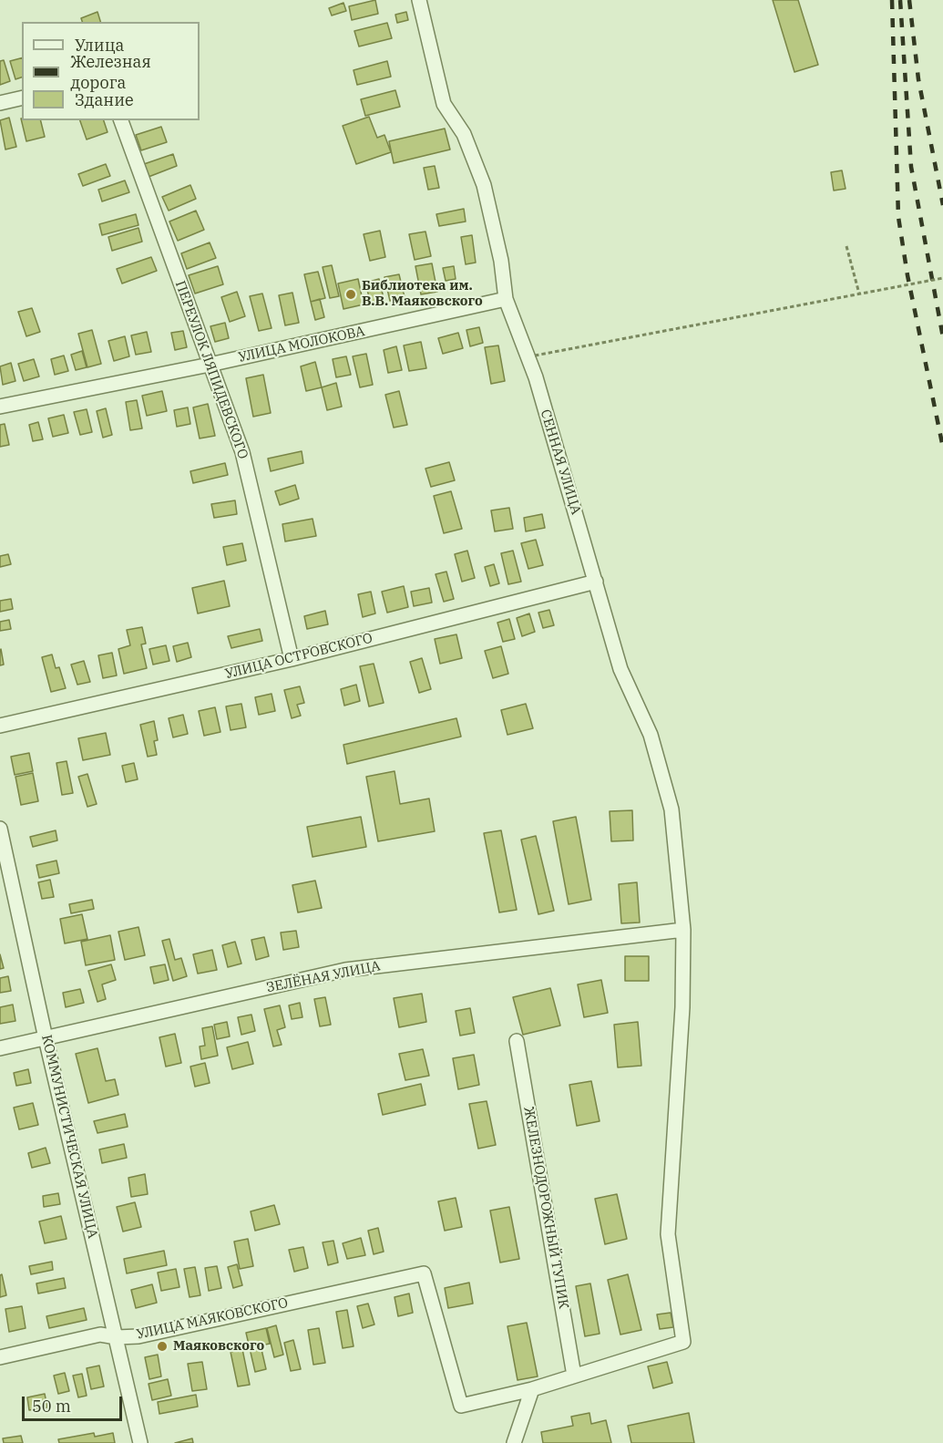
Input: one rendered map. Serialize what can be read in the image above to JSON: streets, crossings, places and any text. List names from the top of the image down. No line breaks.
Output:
{"streets":{"street":["УЛИЦА МОЛОКОВА","ПЕРЕУЛОК ЛЯПИДЕВСКОГО","СЕННАЯ УЛИЦА","УЛИЦА ОСТРОВСКОГО","ЗЕЛЁНАЯ УЛИЦА","КОММУНИСТИЧЕСКАЯ УЛИЦА","ЖЕЛЕЗНОДОРОЖНЫЙ ТУПИК","УЛИЦА МАЯКОВСКОГО"]},"crossings":[["УЛИЦА МОЛОКОВА","ПЕРЕУЛОК ЛЯПИДЕВСКОГО"],["УЛИЦА МОЛОКОВА","СЕННАЯ УЛИЦА"],["ПЕРЕУЛОК ЛЯПИДЕВСКОГО","УЛИЦА ОСТРОВСКОГО"],["СЕННАЯ УЛИЦА","УЛИЦА ОСТРОВСКОГО"],["СЕННАЯ УЛИЦА","ЗЕЛЁНАЯ УЛИЦА"],["СЕННАЯ УЛИЦА","ЖЕЛЕЗНОДОРОЖНЫЙ ТУПИК"],["ЗЕЛЁНАЯ УЛИЦА","КОММУНИСТИЧЕСКАЯ УЛИЦА"],["КОММУНИСТИЧЕСКАЯ УЛИЦА","УЛИЦА МАЯКОВСКОГО"]],"places":["Библиотека им. В.В. Маяковского","Маяковского"],"legend":["Улица","Железная дорога","Здание"],"scale_bar":"50 m"}
